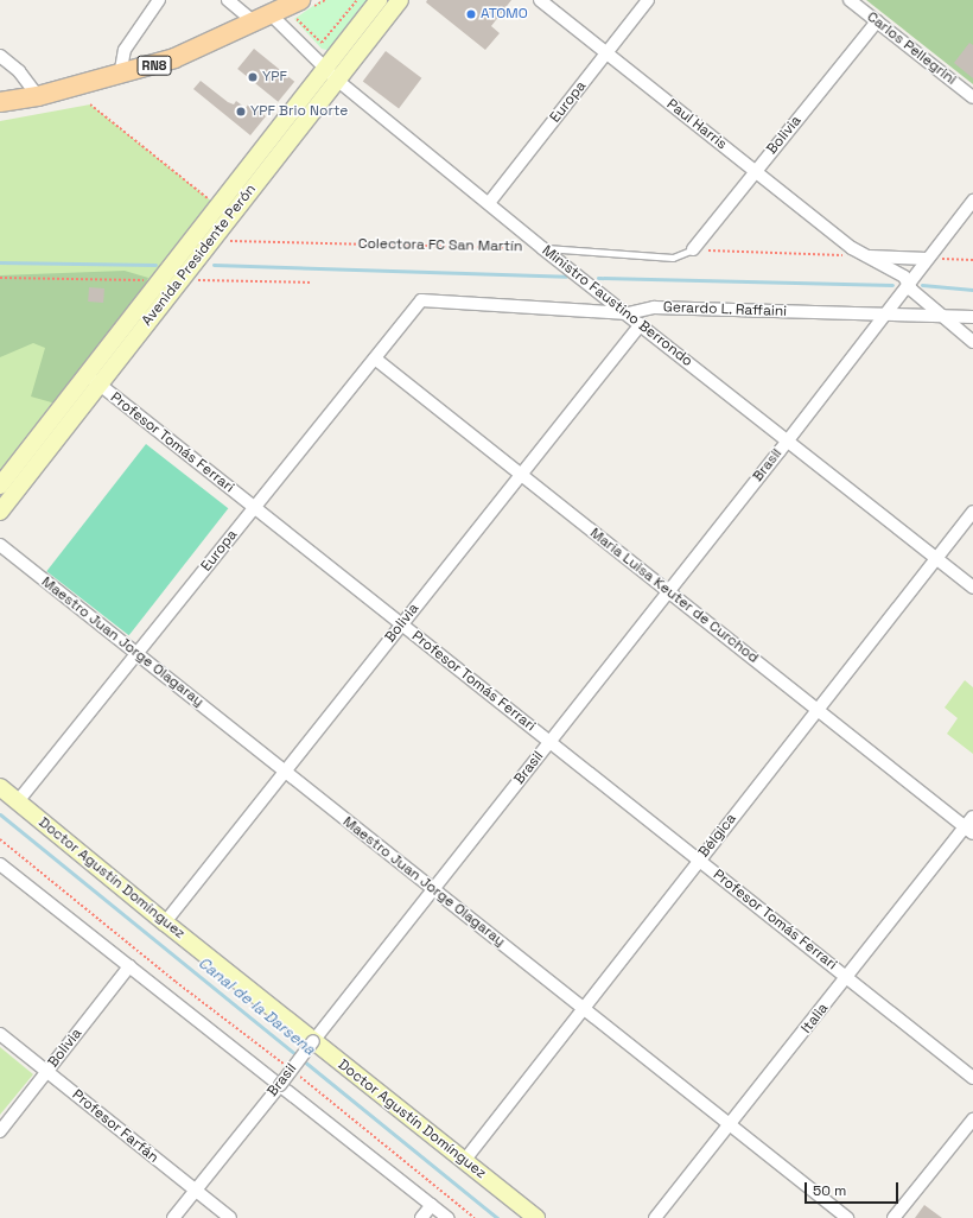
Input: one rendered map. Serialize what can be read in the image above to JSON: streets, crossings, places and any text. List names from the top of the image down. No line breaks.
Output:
{"streets":{"main road":["RN8","Avenida Presidente Perón","Doctor Agustín Domínguez"],"street":["Carlos Pellegrini","Europa","Paul Harris","Bolivia","Ministro Faustino Berrondo","Gerardo L. Raffaini","Profesor Tomás Ferrari","Brasil","María Luisa Keuter de Curchod","Maestro Juan Jorge Olagaray","Bélgica","Italia","Profesor Farfán"],"lane":["Colectora FC San Martín"]},"crossings":[["Carlos Pellegrini","Bolivia"],["RN8","Ministro Faustino Berrondo"],["Europa","Paul Harris"],["Europa","Ministro Faustino Berrondo"],["Europa","Gerardo L. Raffaini"],["Europa","Profesor Tomás Ferrari"],["Europa","María Luisa Keuter de Curchod"],["Europa","Maestro Juan Jorge Olagaray"],["Europa","Doctor Agustín Domínguez"],["Paul Harris","Bolivia"],["Paul Harris","Gerardo L. Raffaini"],["Paul Harris","Brasil"],["Bolivia","Colectora FC San Martín"],["Bolivia","Ministro Faustino Berrondo"],["Bolivia","Profesor Tomás Ferrari"],["Bolivia","María Luisa Keuter de Curchod"],["Bolivia","Maestro Juan Jorge Olagaray"],["Bolivia","Doctor Agustín Domínguez"],["Bolivia","Profesor Farfán"],["Colectora FC San Martín","Avenida Presidente Perón"],["Colectora FC San Martín","Ministro Faustino Berrondo"],["Avenida Presidente Perón","Ministro Faustino Berrondo"],["Avenida Presidente Perón","Profesor Tomás Ferrari"],["Ministro Faustino Berrondo","Gerardo L. Raffaini"],["Ministro Faustino Berrondo","Brasil"],["Ministro Faustino Berrondo","Bélgica"],["Gerardo L. Raffaini","Brasil"],["Profesor Tomás Ferrari","Brasil"],["Profesor Tomás Ferrari","Bélgica"],["Profesor Tomás Ferrari","Italia"],["Brasil","María Luisa Keuter de Curchod"],["Brasil","Maestro Juan Jorge Olagaray"],["Brasil","Doctor Agustín Domínguez"],["Brasil","Profesor Farfán"],["María Luisa Keuter de Curchod","Bélgica"],["María Luisa Keuter de Curchod","Italia"],["Maestro Juan Jorge Olagaray","Bélgica"],["Maestro Juan Jorge Olagaray","Italia"],["Bélgica","Doctor Agustín Domínguez"]],"water":["Canal de la Darsena"],"places":["ATOMO","YPF","YPF Brio Norte"],"scale_bar":"50 m"}
